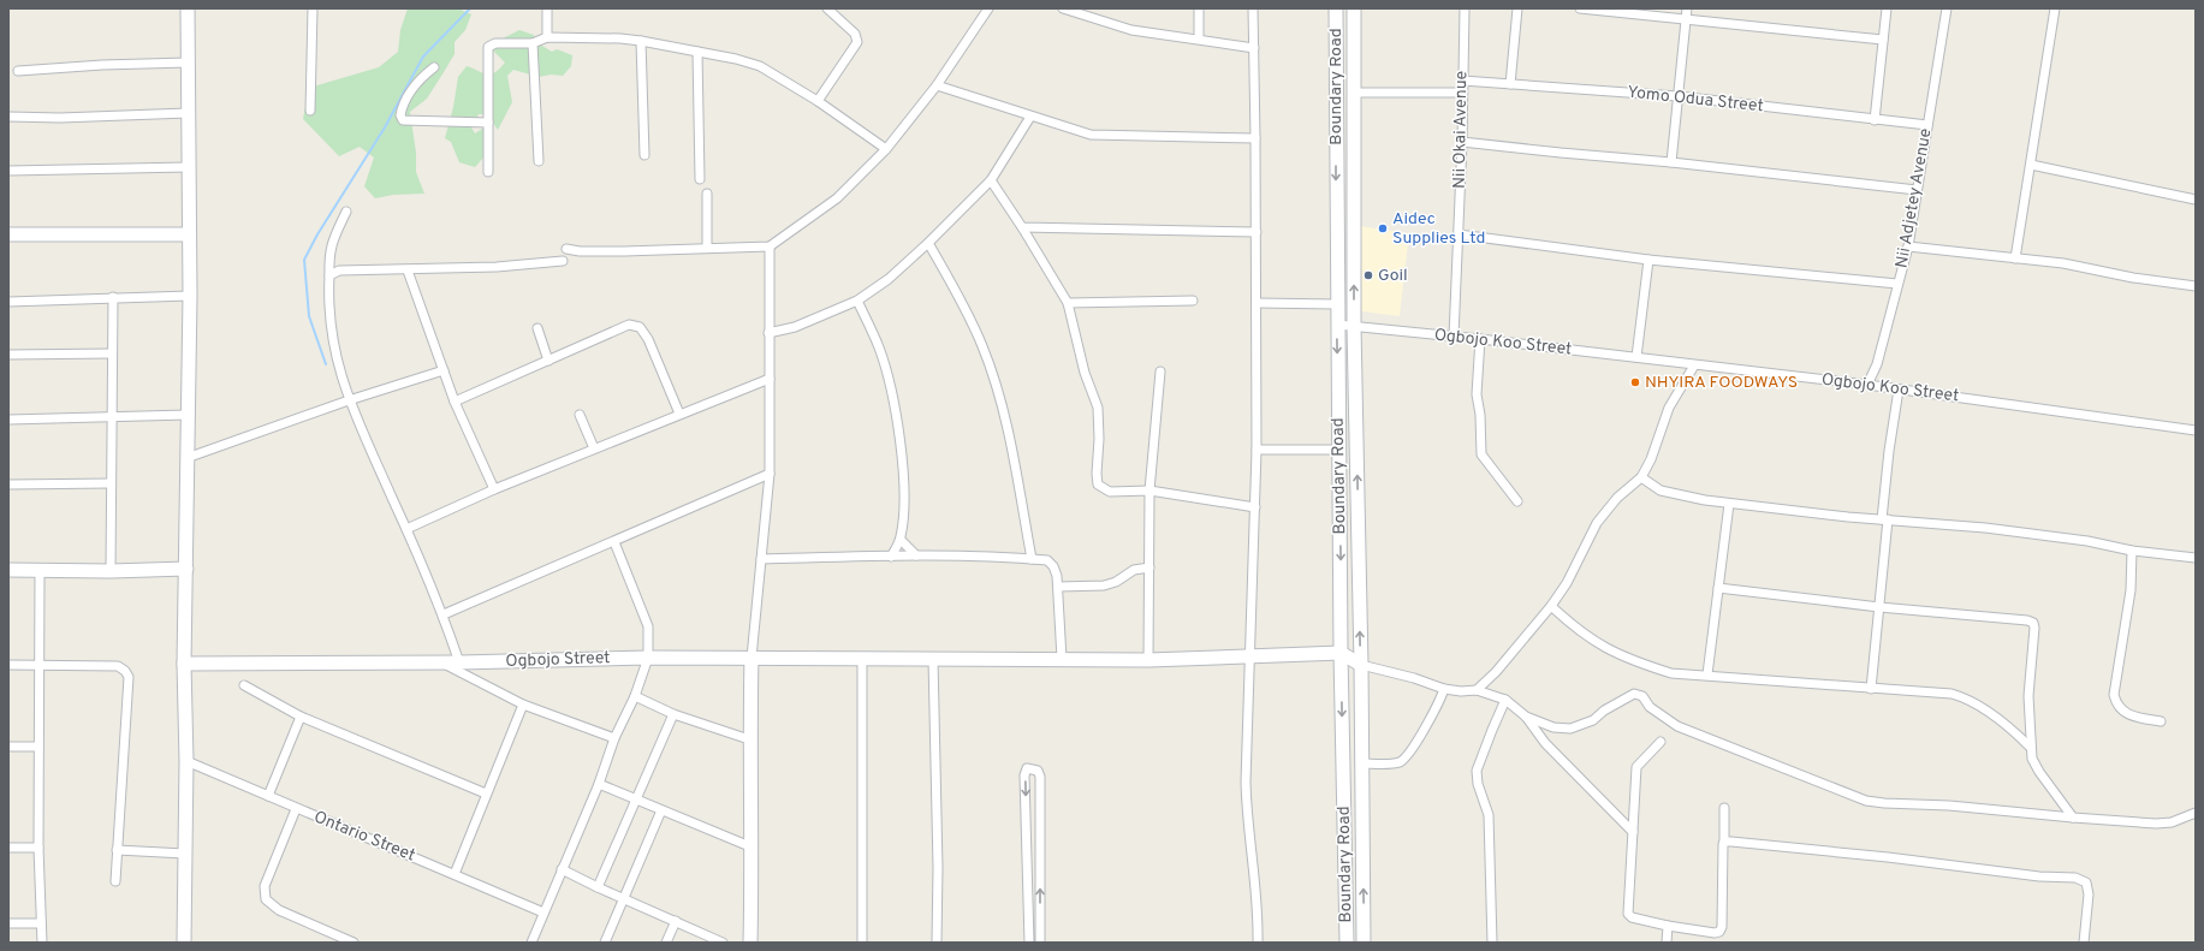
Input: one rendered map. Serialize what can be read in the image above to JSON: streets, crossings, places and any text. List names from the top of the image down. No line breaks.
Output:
{"streets":{"street":["Boundary Road","Yomo Odua Street","Nii Okai Avenue","Nii Adjetey Avenue","Ogbojo Koo Street","Ogbojo Street","Ontario Street"]},"crossings":[["Boundary Road","Ogbojo Koo Street"],["Boundary Road","Ogbojo Street"],["Yomo Odua Street","Nii Okai Avenue"],["Yomo Odua Street","Nii Adjetey Avenue"],["Nii Okai Avenue","Ogbojo Koo Street"],["Nii Adjetey Avenue","Ogbojo Koo Street"]],"places":["Aidec Supplies Ltd","Goil","NHYIRA FOODWAYS"]}
